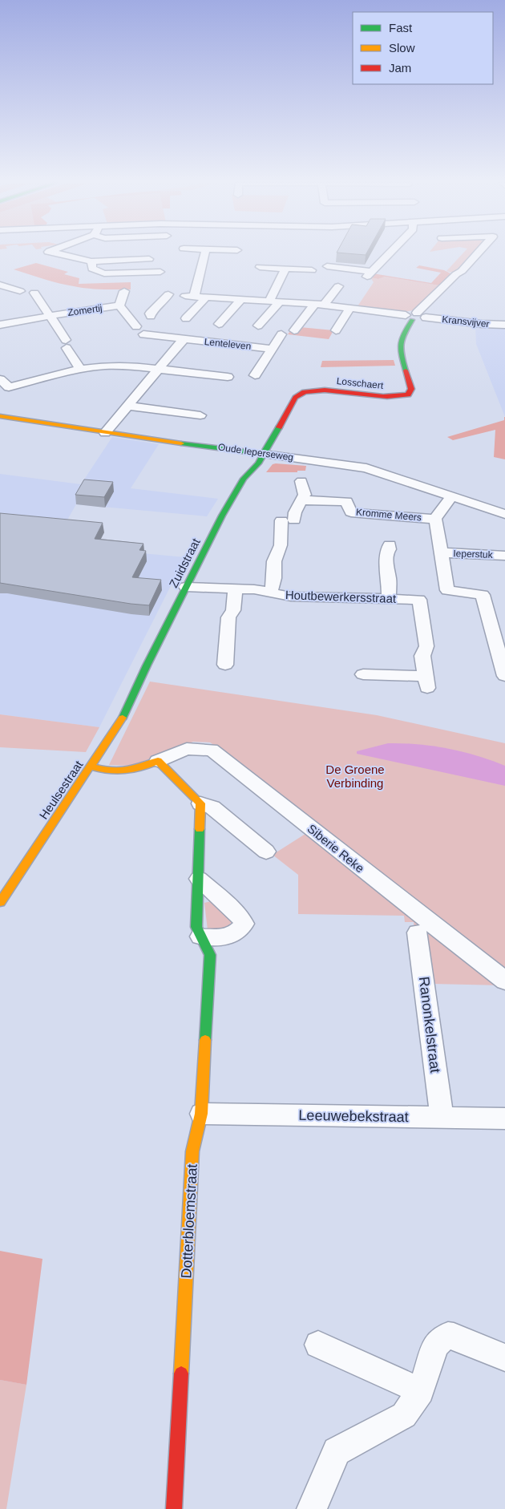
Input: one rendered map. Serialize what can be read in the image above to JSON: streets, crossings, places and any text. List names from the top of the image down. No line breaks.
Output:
{"streets":{"main road":["Losschaert","Oude Ieperseweg","Zuidstraat","Heulsestraat","Dotterbloemstraat"],"street":["Zomertij","Kransvijver","Lenteleven","Kromme Meers","Ieperstuk","Houtbewerkersstraat","Siberie Reke","Ranonkelstraat","Leeuwebekstraat"]},"crossings":[["Kransvijver","Losschaert"],["Losschaert","Oude Ieperseweg"],["Losschaert","Zuidstraat"],["Oude Ieperseweg","Zuidstraat"],["Kromme Meers","Ieperstuk"],["Zuidstraat","Houtbewerkersstraat"],["Zuidstraat","Heulsestraat"],["Ranonkelstraat","Leeuwebekstraat"],["Leeuwebekstraat","Dotterbloemstraat"]],"parks":["De Groene Verbinding"],"legend":["Fast","Slow","Jam"]}
